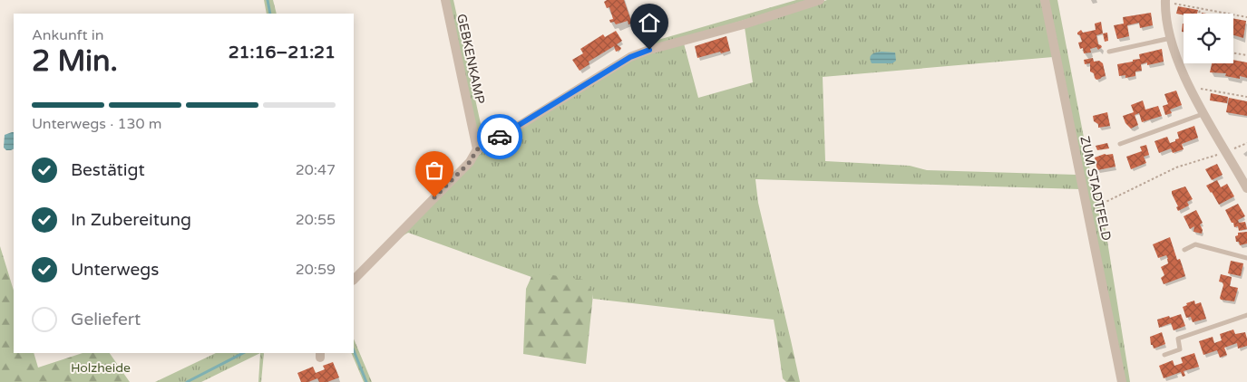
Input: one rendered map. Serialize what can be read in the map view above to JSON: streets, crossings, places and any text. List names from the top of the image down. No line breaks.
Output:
{"streets":{"street":["GEBKENKAMP","ZUM STADTFELD"]},"parks":["Holzheide"],"page":{"heading":["2 Min.","Ankunft in","21:16–21:21"],"bar":"Unterwegs · 130 m","list":[["Bestätigt","20:47"],["In Zubereitung","20:55"],["Unterwegs","20:59"],"Geliefert"]}}
